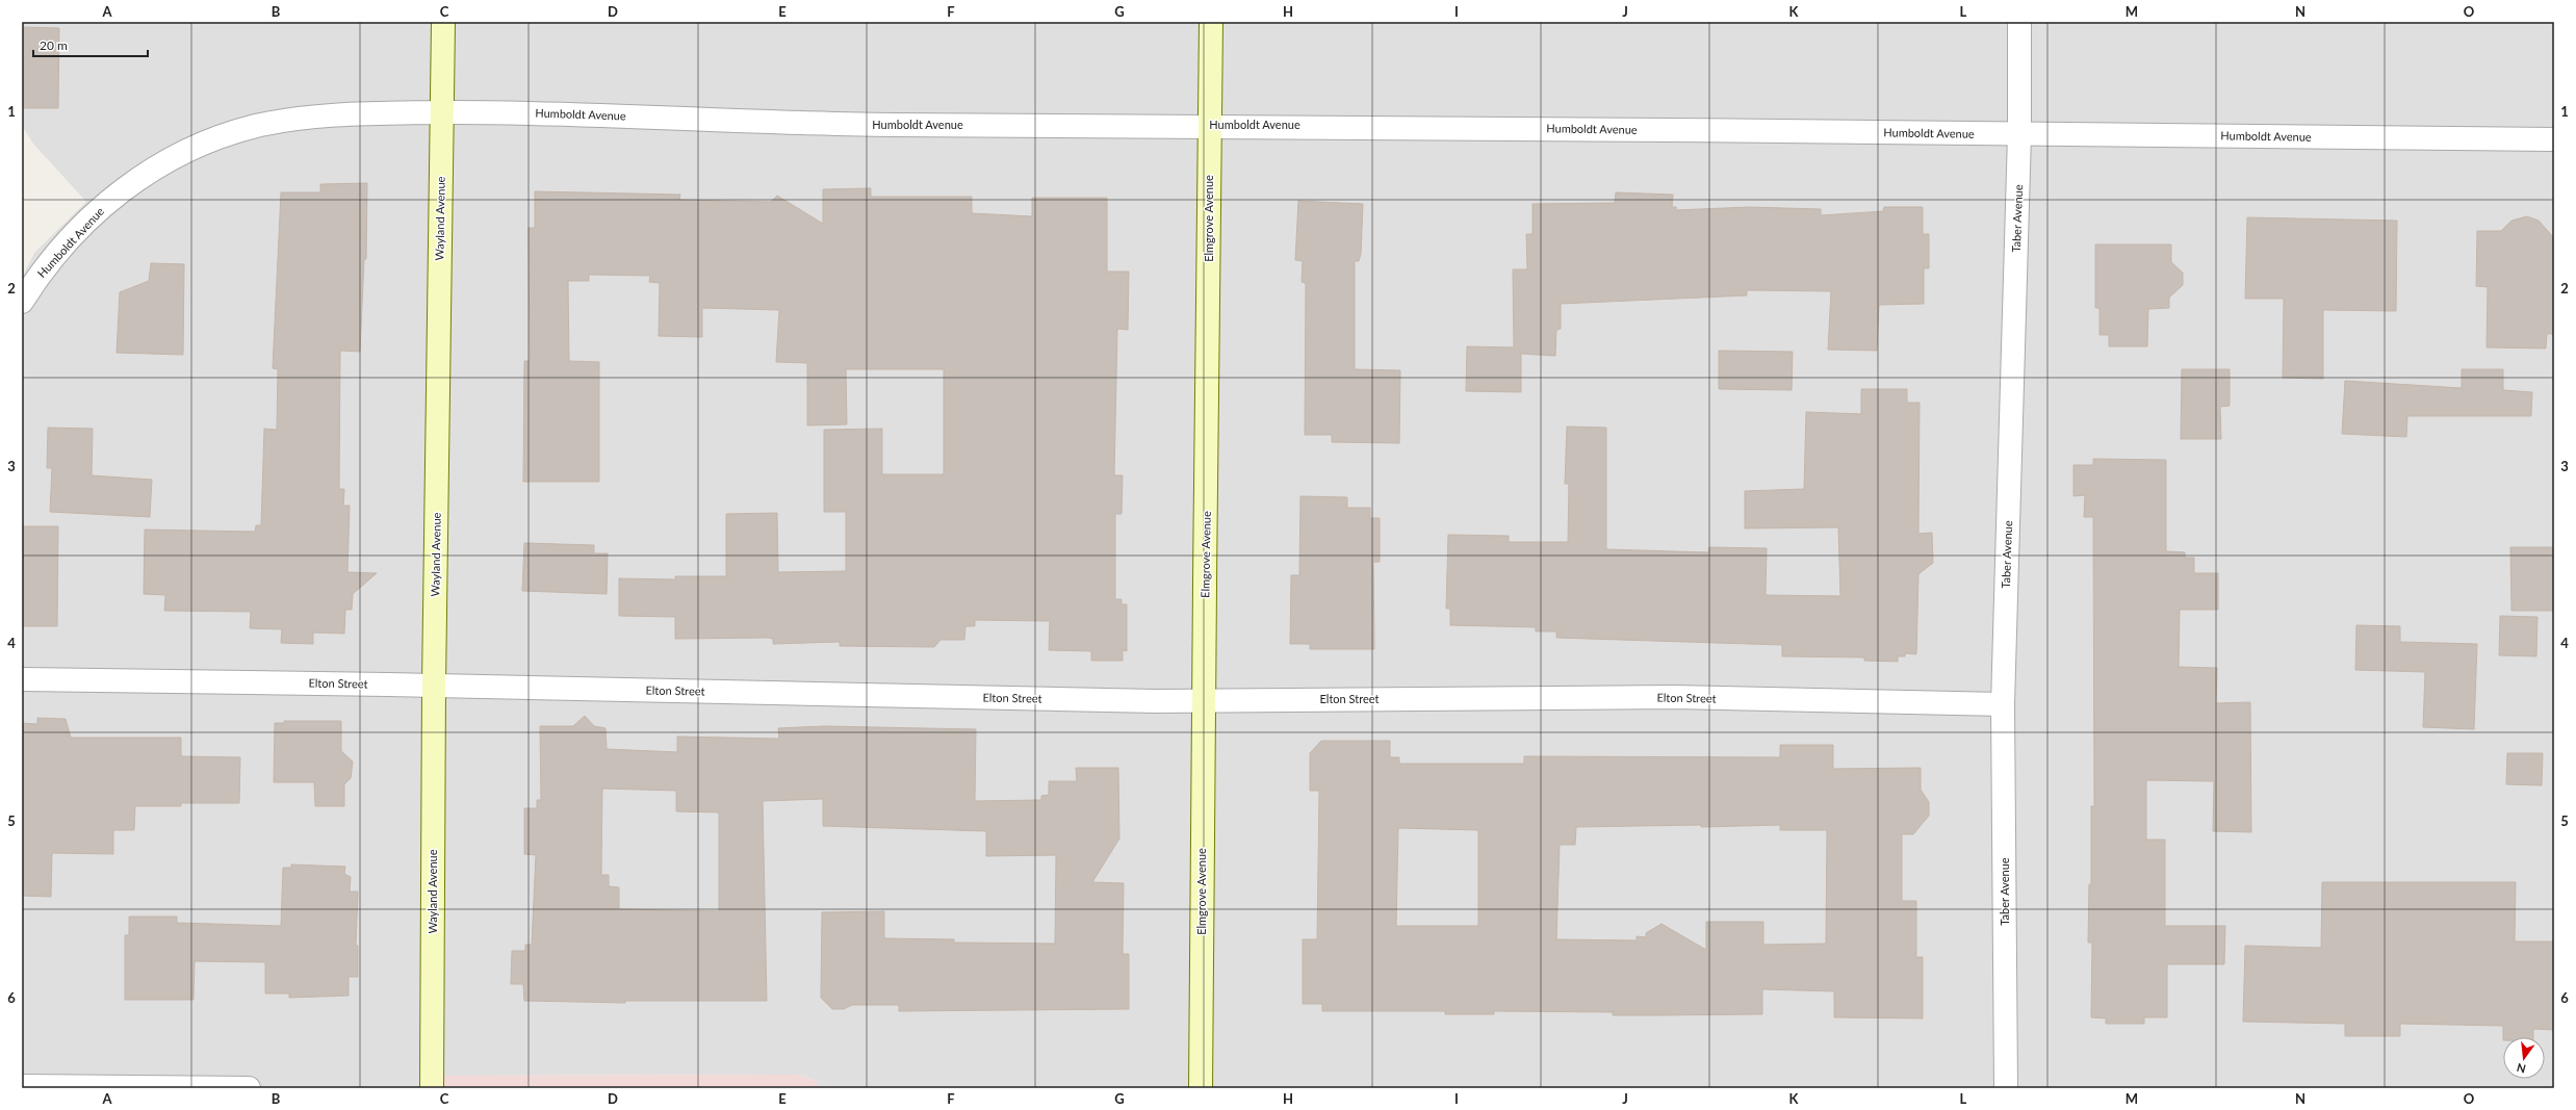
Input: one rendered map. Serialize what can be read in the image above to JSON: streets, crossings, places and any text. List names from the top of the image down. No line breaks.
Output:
{"streets":{"street":["Humboldt Avenue","Wayland Avenue","Elmgrove Avenue","Taber Avenue","Elton Street"]},"crossings":[["Humboldt Avenue","Wayland Avenue"],["Humboldt Avenue","Elmgrove Avenue"],["Humboldt Avenue","Taber Avenue"],["Wayland Avenue","Elton Street"],["Elmgrove Avenue","Elton Street"],["Taber Avenue","Elton Street"]],"scale_bar":"20 m","north":"bottom","grid":{"columns":["A","B","C","D","E","F","G","H","I","J","K","L","M","N","O"],"rows":["1","2","3","4","5","6"]}}
